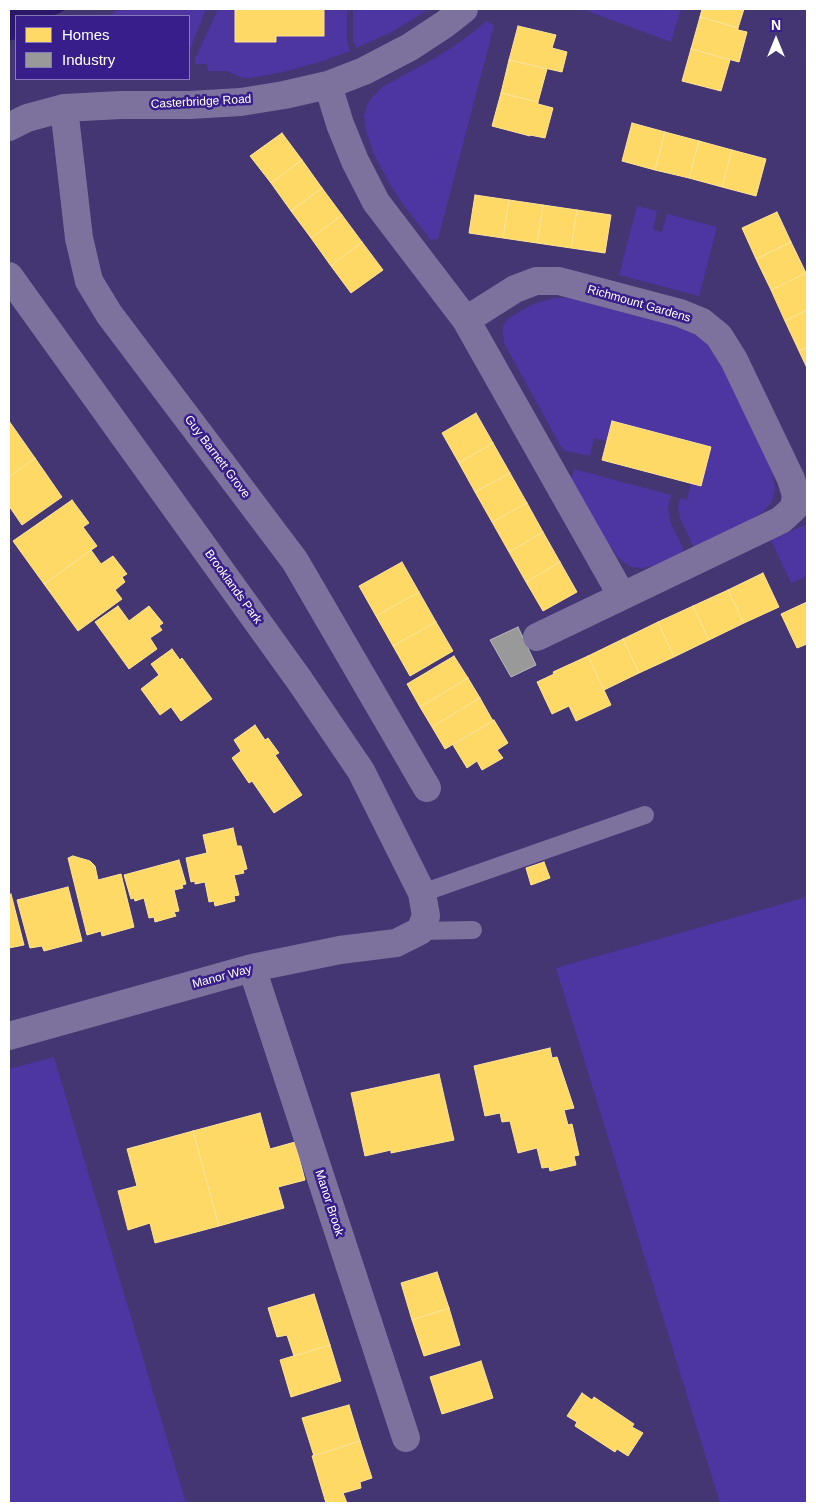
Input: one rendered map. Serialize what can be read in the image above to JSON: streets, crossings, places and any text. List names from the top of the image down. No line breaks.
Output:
{"streets":{"street":["Casterbridge Road","Richmount Gardens","Guy Barnett Grove","Brooklands Park","Manor Way","Manor Brook"]},"crossings":[["Casterbridge Road","Guy Barnett Grove"],["Brooklands Park","Manor Way"],["Manor Way","Manor Brook"]],"legend":["Homes","Industry"],"north":"top"}
